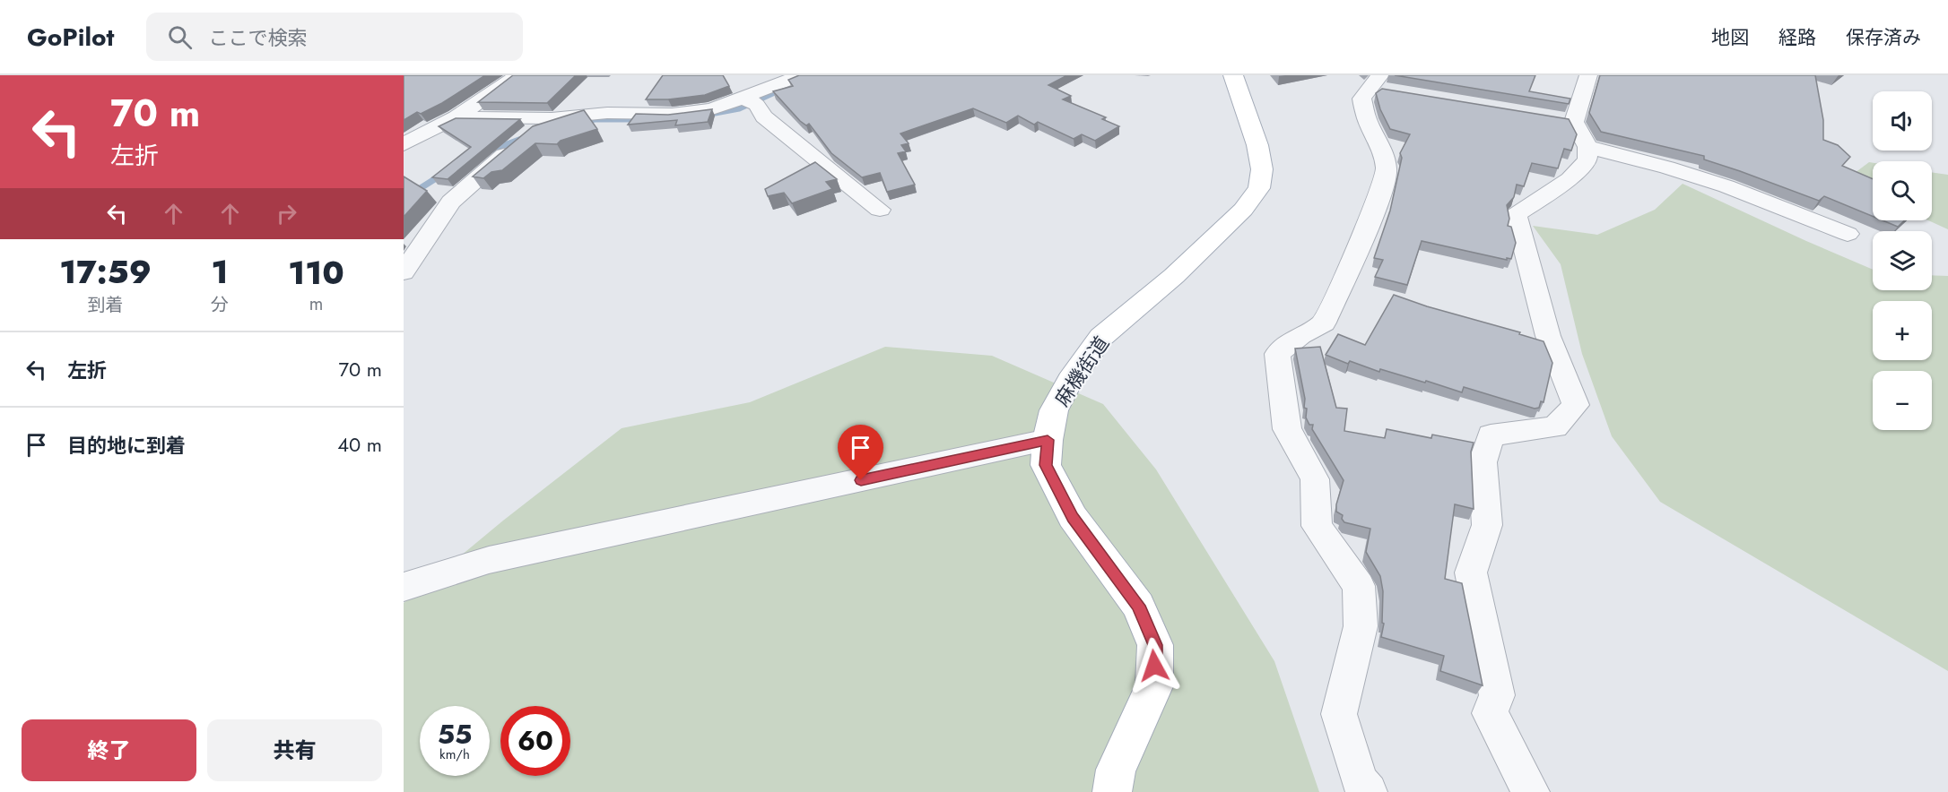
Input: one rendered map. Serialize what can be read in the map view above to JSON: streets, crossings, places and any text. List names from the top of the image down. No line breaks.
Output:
{"streets":{"main road":["麻機街道"]},"page":{"header":"GoPilot","search":"ここで検索","nav":["地図","経路","保存済み"],"turn":["70 m","左折"],"map_buttons":["+","−"],"eta":["17:59","到着","1","分","110","m"],"list":[{"name":"左折","value":"70 m"},{"name":"目的地に到着","value":"40 m"}],"speed":"55 km/h","limit":"60","buttons":["終了","共有"]}}
